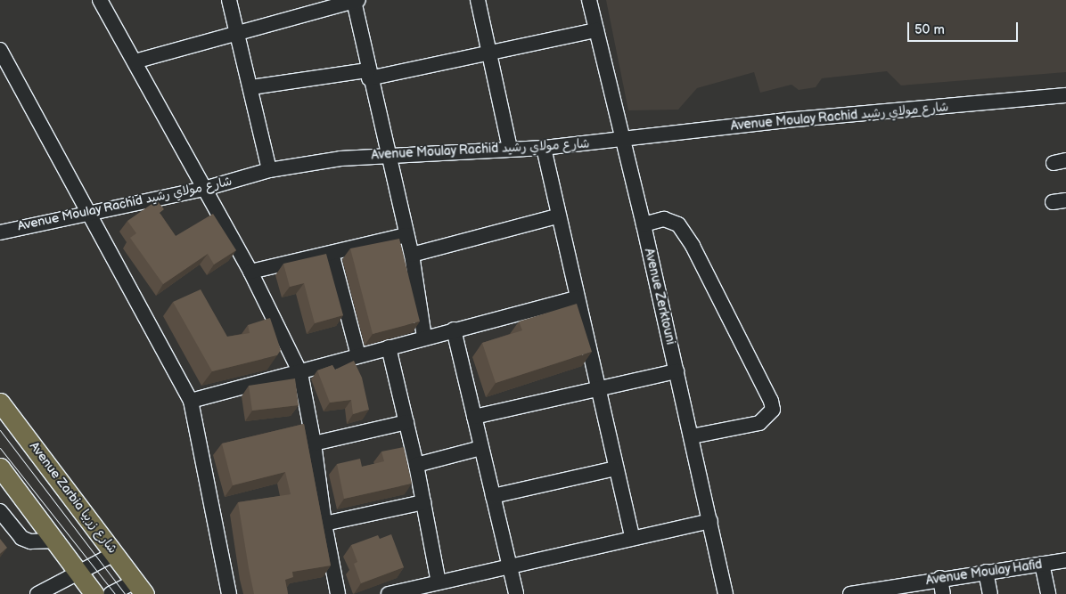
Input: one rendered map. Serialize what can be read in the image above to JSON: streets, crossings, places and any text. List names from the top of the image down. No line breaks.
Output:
{"streets":{"main road":["Avenue Zarbia شارع زربيا"],"street":["Avenue Moulay Rachid شارع مولاي رشيد","Avenue Zerktouni","Avenue Moulay Hafid"]},"crossings":[["Avenue Moulay Rachid شارع مولاي رشيد","Avenue Zerktouni"]],"scale_bar":"50 m"}
